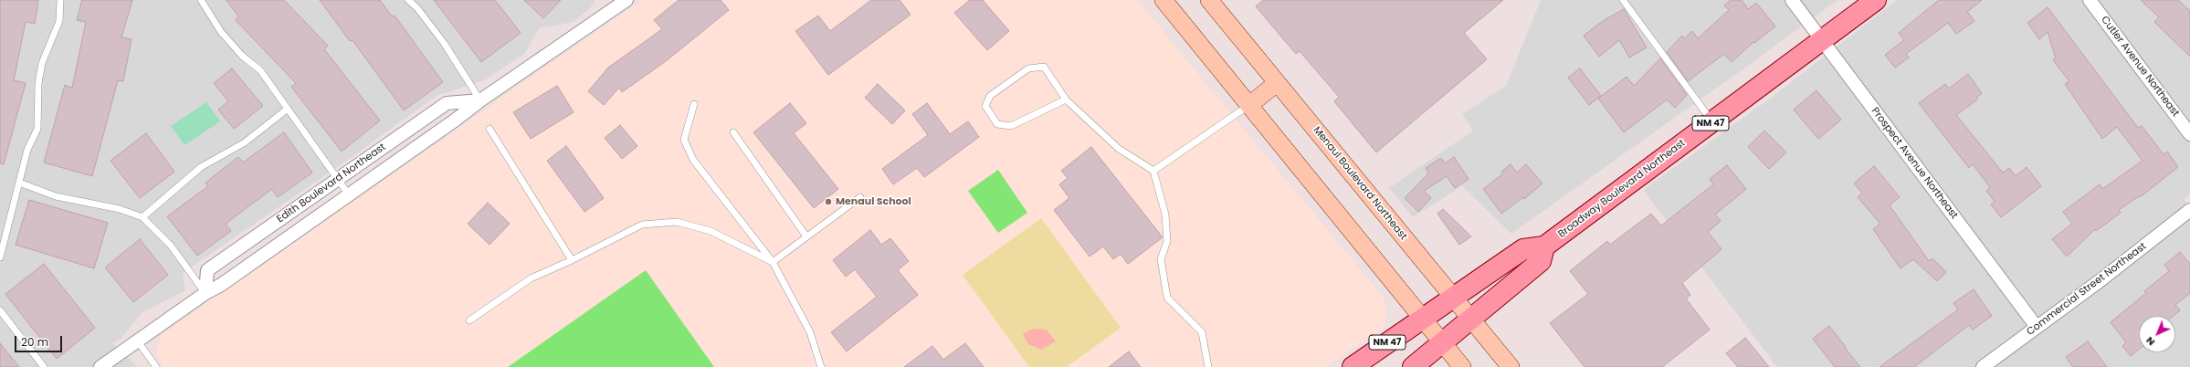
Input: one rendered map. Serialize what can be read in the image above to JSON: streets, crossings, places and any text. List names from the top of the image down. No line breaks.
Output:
{"streets":{"main road":["NM 47","Menaul Boulevard Northeast","Broadway Boulevard Northeast"],"street":["Cutler Avenue Northeast","Prospect Avenue Northeast","Edith Boulevard Northeast","Commercial Street Northeast"]},"crossings":[["Prospect Avenue Northeast","Broadway Boulevard Northeast"],["Prospect Avenue Northeast","Commercial Street Northeast"],["Menaul Boulevard Northeast","Broadway Boulevard Northeast"]],"places":["Menaul School"],"scale_bar":"20 m","north":"bottom left"}
